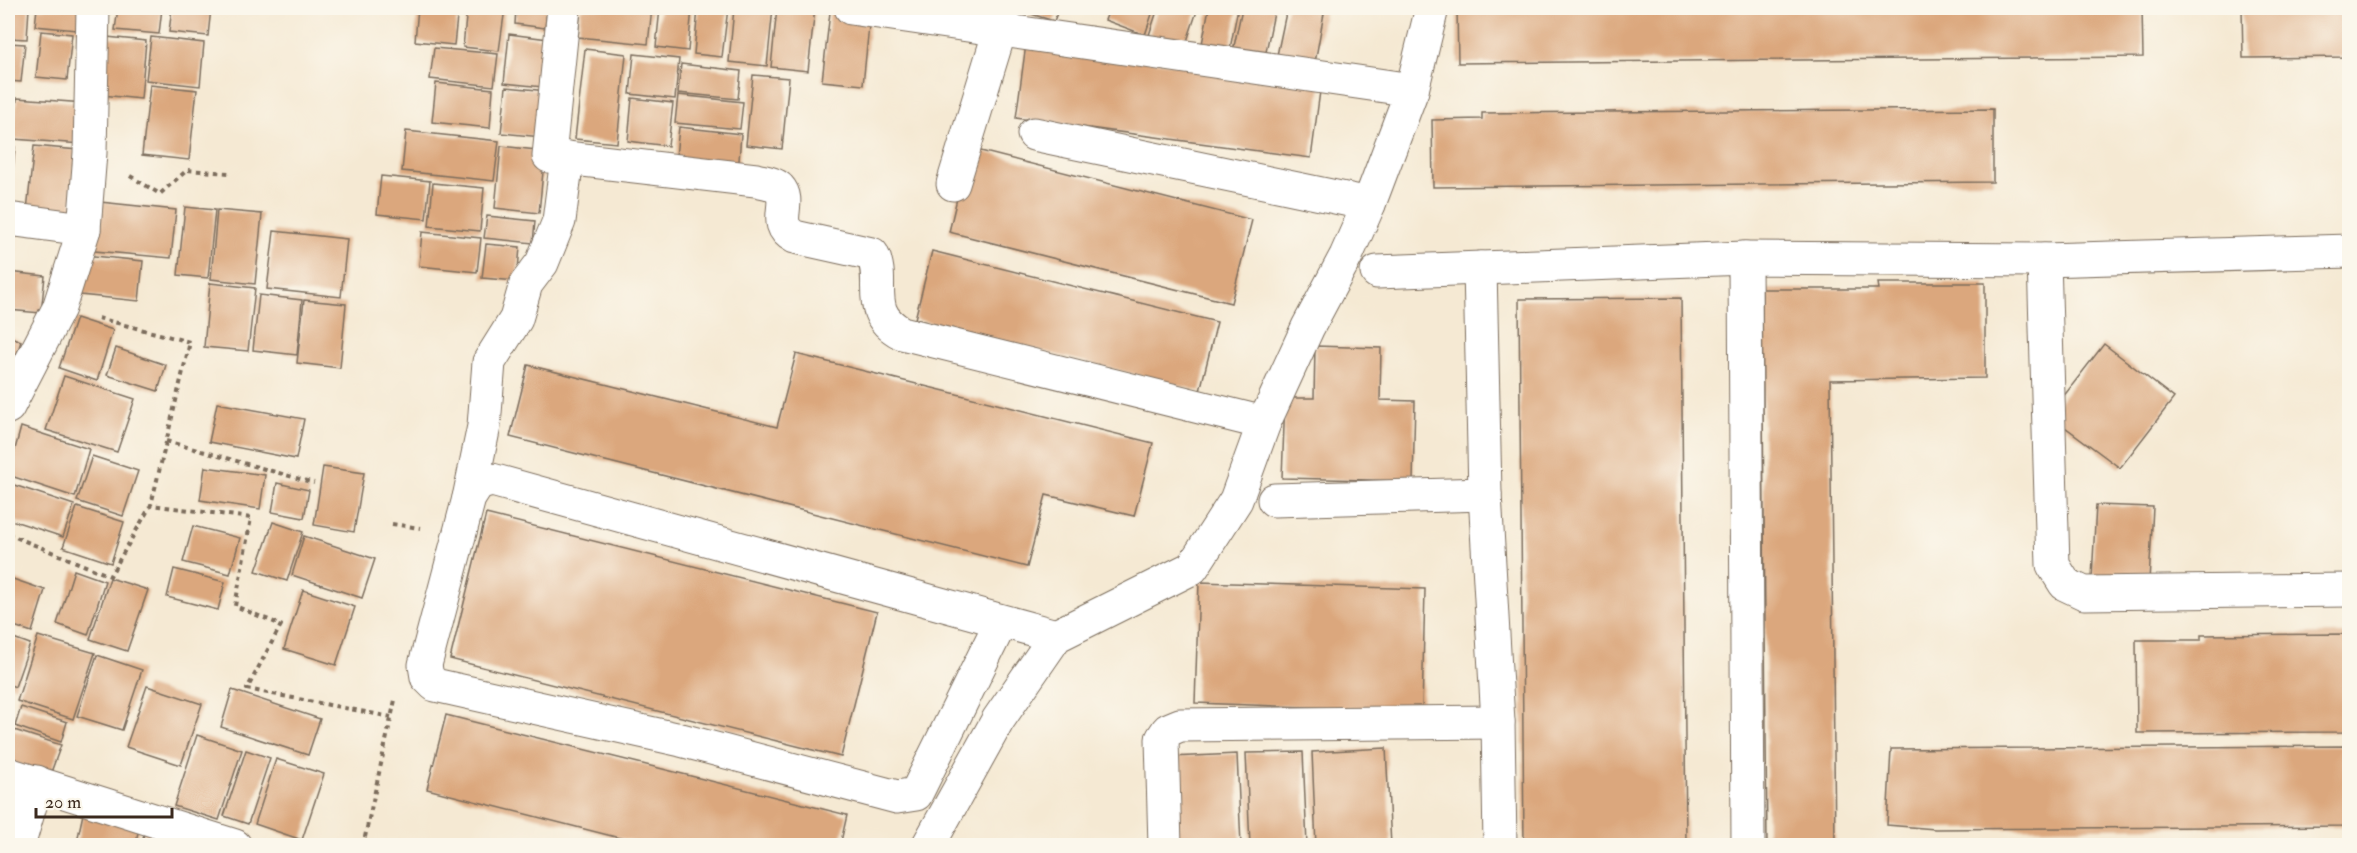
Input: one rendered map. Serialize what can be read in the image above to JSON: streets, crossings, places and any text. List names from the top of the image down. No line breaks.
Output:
{"scale_bar":"20 m"}
